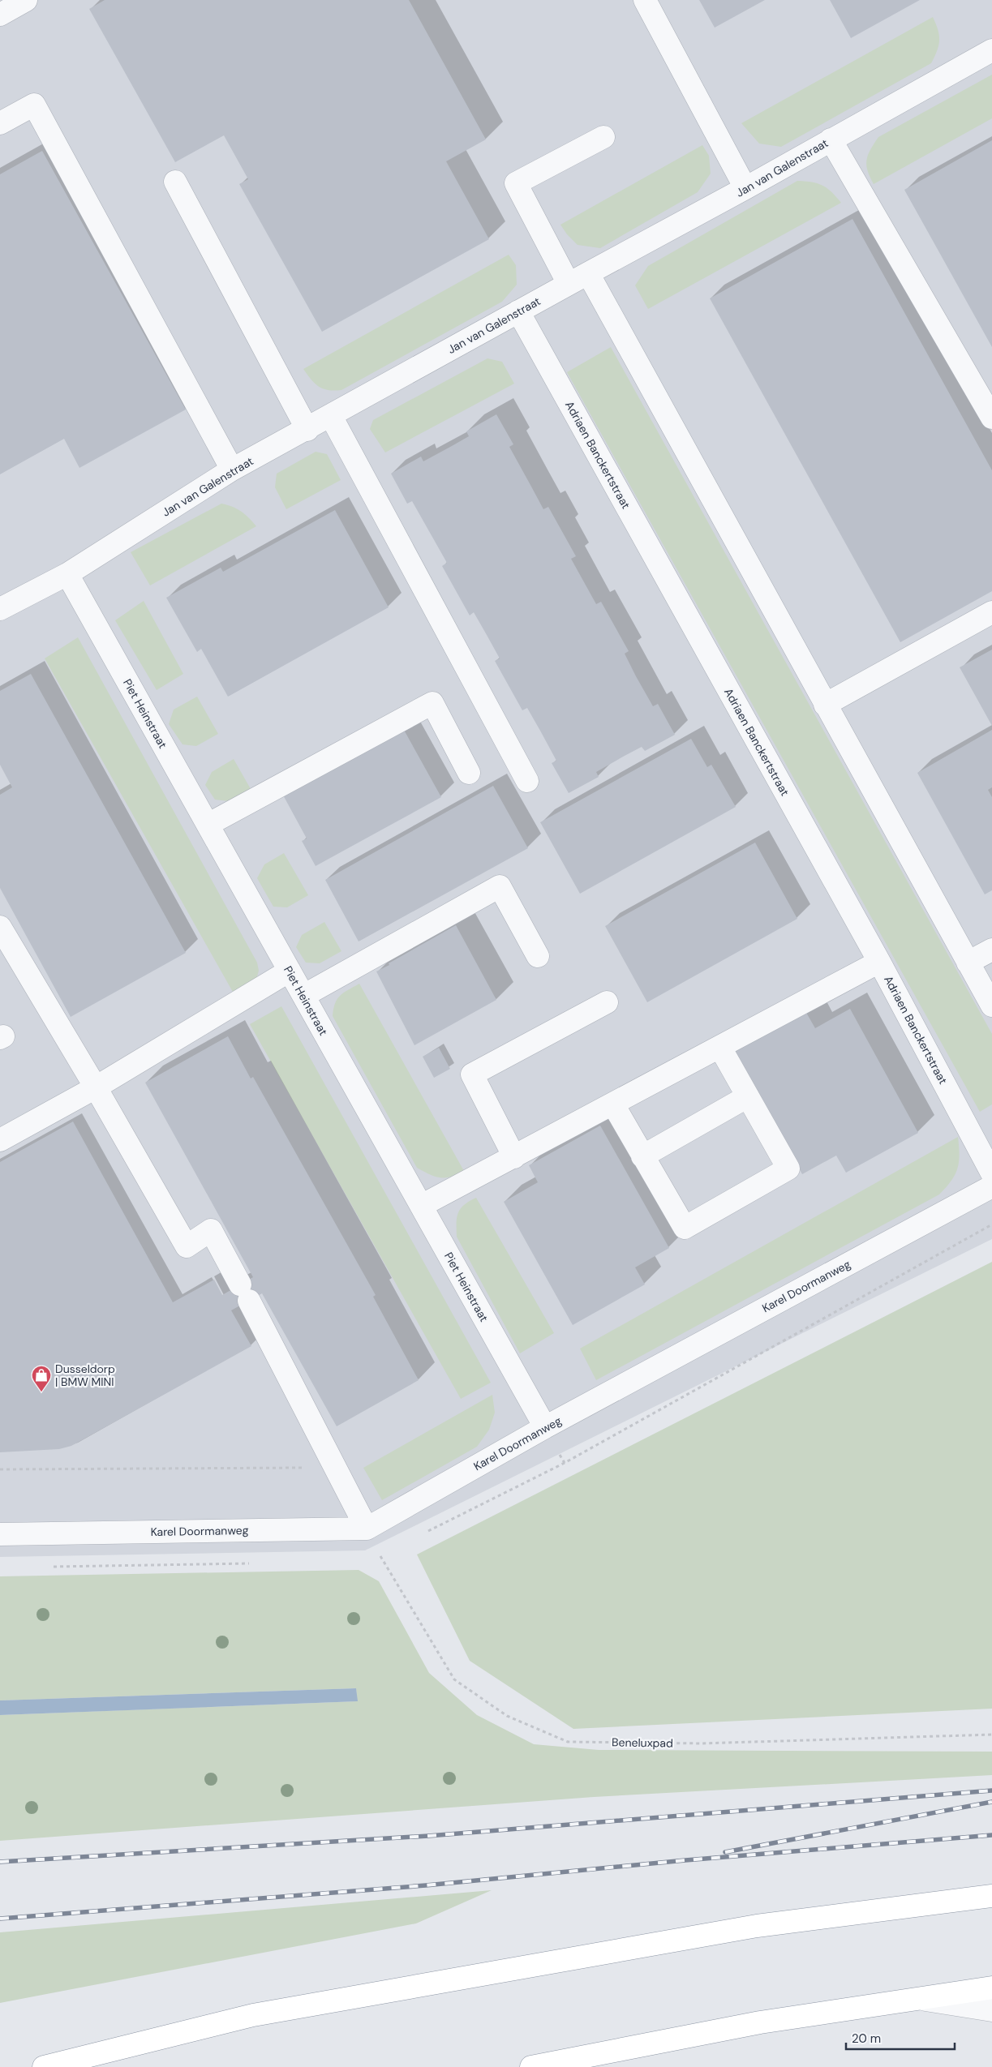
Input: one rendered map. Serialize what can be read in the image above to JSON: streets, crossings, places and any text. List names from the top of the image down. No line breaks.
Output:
{"streets":{"street":["Jan van Galenstraat","Adriaen Banckertstraat","Piet Heinstraat","Karel Doormanweg"],"path":["Beneluxpad"]},"crossings":[["Jan van Galenstraat","Adriaen Banckertstraat"],["Jan van Galenstraat","Piet Heinstraat"],["Piet Heinstraat","Karel Doormanweg"]],"places":{"shop":["Dusseldorp | BMW MINI"]},"scale_bar":"20 m"}
